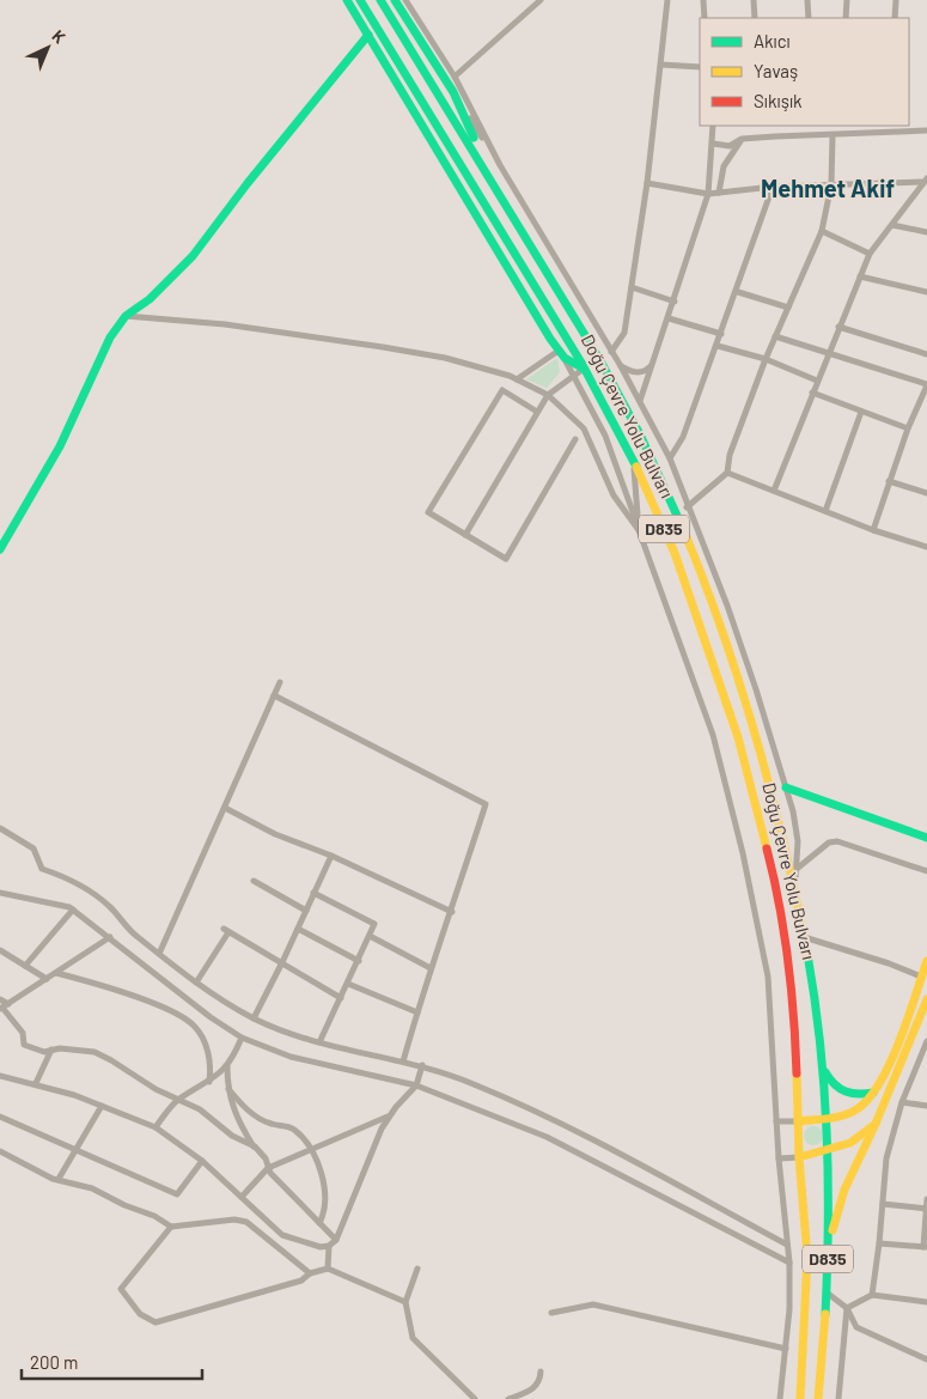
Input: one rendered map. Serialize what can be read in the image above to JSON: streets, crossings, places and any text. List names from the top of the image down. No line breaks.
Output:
{"streets":{"main road":["Doğu Çevre Yolu Bulvarı","D835"]},"crossings":[["Doğu Çevre Yolu Bulvarı","D835"]],"districts":["Mehmet Akif"],"legend":["Akıcı","Yavaş","Sıkışık"],"scale_bar":"200 m","north":"top right"}
